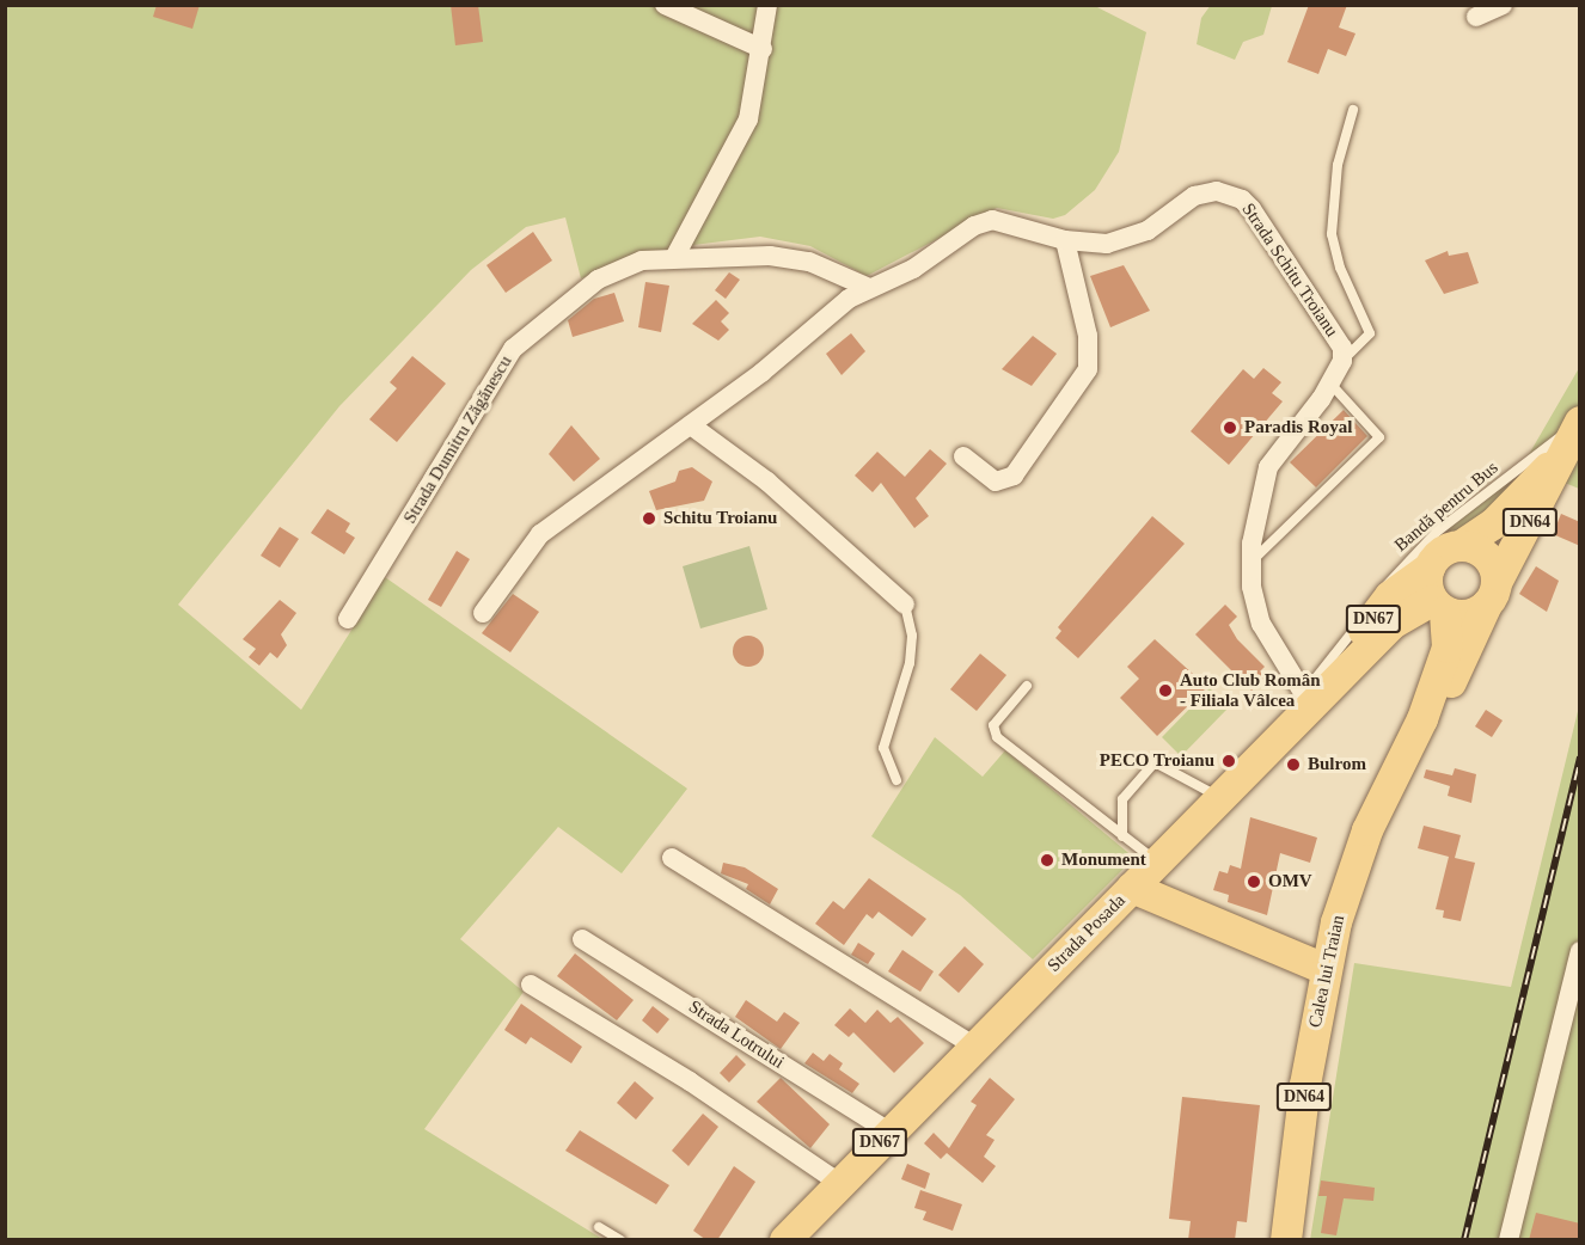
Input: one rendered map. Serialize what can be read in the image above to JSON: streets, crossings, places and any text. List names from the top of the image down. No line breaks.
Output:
{"streets":{"main road":["DN64","DN67","Strada Posada","Calea lui Traian"],"street":["Strada Schitu Troianu","Strada Dumitru Zăgănescu","Strada Lotrului"],"lane":["Bandă pentru Bus"]},"crossings":[["Strada Schitu Troianu","Bandă pentru Bus"],["Strada Schitu Troianu","Strada Posada"],["Bandă pentru Bus","Strada Posada"],["Bandă pentru Bus","Calea lui Traian"],["Strada Posada","Calea lui Traian"],["Strada Posada","Strada Lotrului"]],"places":["Paradis Royal","Schitu Troianu","Auto Club Român - Filiala Vâlcea","PECO Troianu","Bulrom","Monument","OMV"]}
